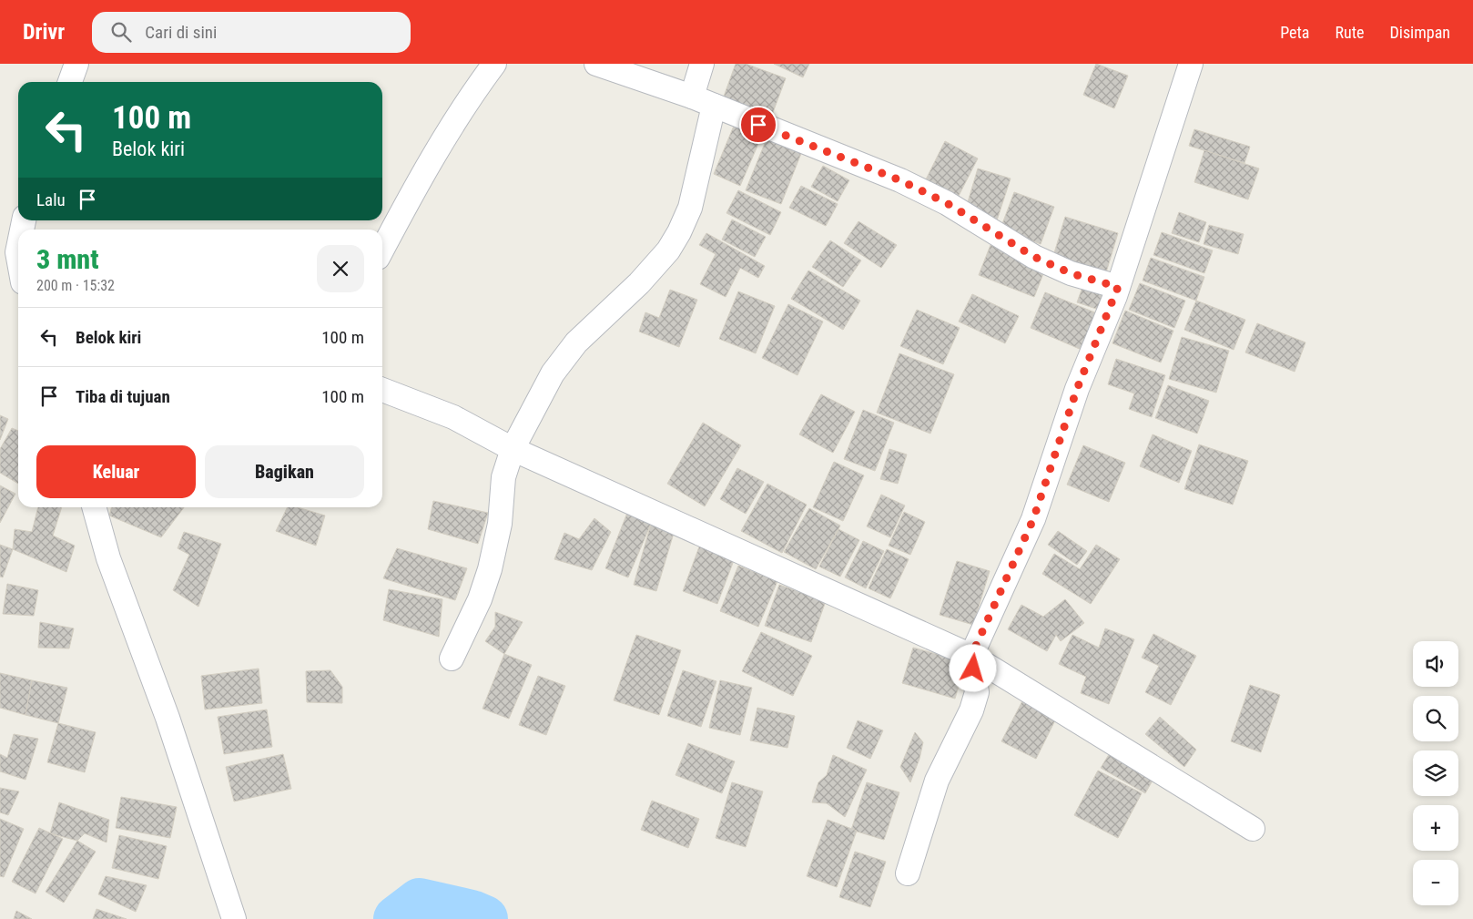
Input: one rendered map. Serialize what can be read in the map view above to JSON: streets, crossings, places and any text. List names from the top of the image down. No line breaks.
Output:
{"page":{"header":"Drivr","search":"Cari di sini","nav":["Peta","Rute","Disimpan"],"turn":["100 m","Belok kiri"],"then":"Lalu","heading":["3 mnt","200 m · 15:32"],"list":[{"name":"Belok kiri","value":"100 m"},{"name":"Tiba di tujuan","value":"100 m"}],"buttons":["Keluar","Bagikan"],"map_buttons":["+","−"]}}
